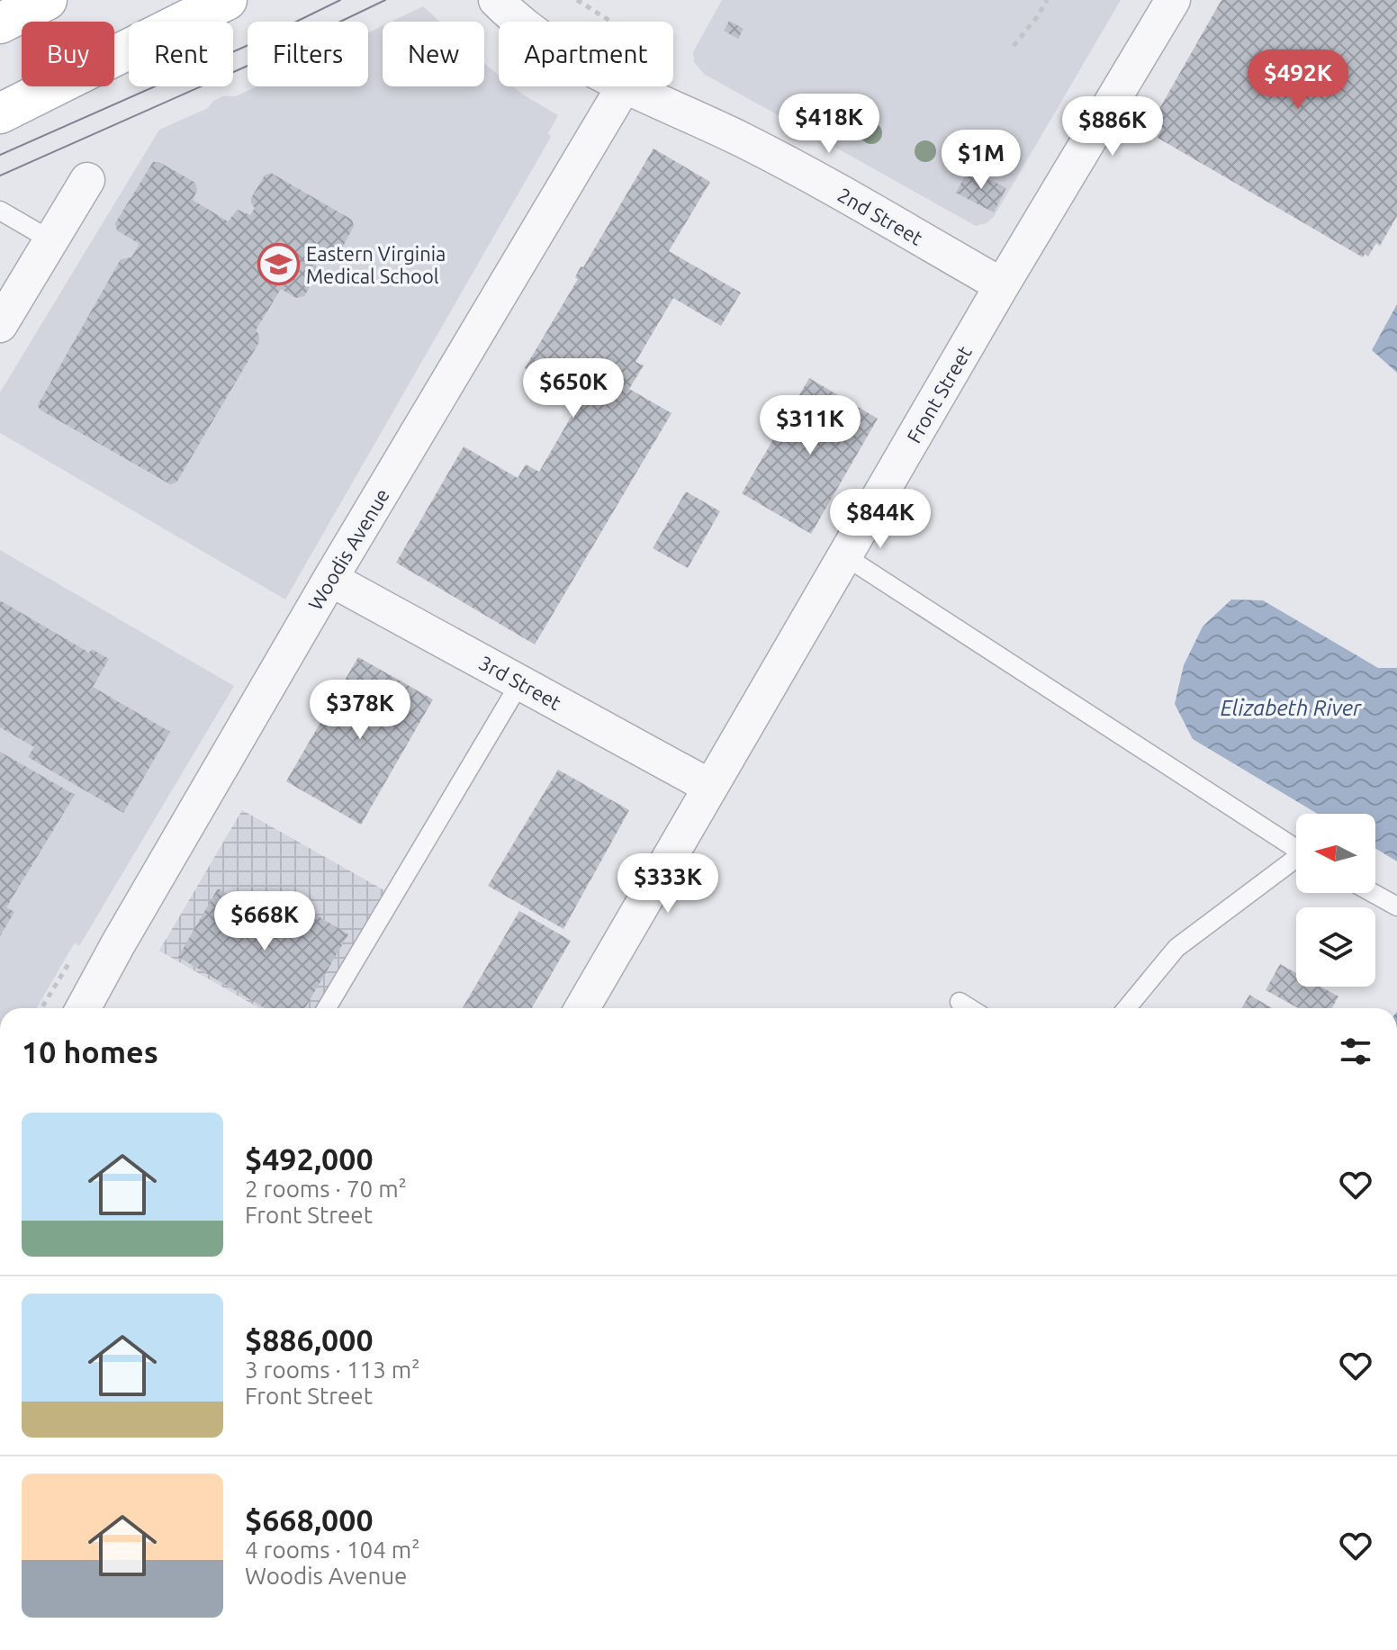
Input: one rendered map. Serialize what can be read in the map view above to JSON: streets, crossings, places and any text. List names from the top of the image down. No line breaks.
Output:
{"streets":{"street":["2nd Street","Front Street","Woodis Avenue","3rd Street"]},"crossings":[["2nd Street","Front Street"],["2nd Street","Woodis Avenue"],["Front Street","3rd Street"],["Woodis Avenue","3rd Street"]],"water":["Elizabeth River"],"places":{"school or university":["Eastern Virginia Medical School"]},"north":"left","page":{"chip":["Buy","Rent","Filters","New","Apartment"],"price":["$492K","$418K","$886K","$1M","$650K","$311K","$844K","$378K","$333K","$668K"],"heading":"10 homes","list":[{"name":"$492,000","note":"2 rooms · 70 m² · Front Street"},{"name":"$886,000","note":"3 rooms · 113 m² · Front Street"},{"name":"$668,000","note":"4 rooms · 104 m² · Woodis Avenue"}]}}
